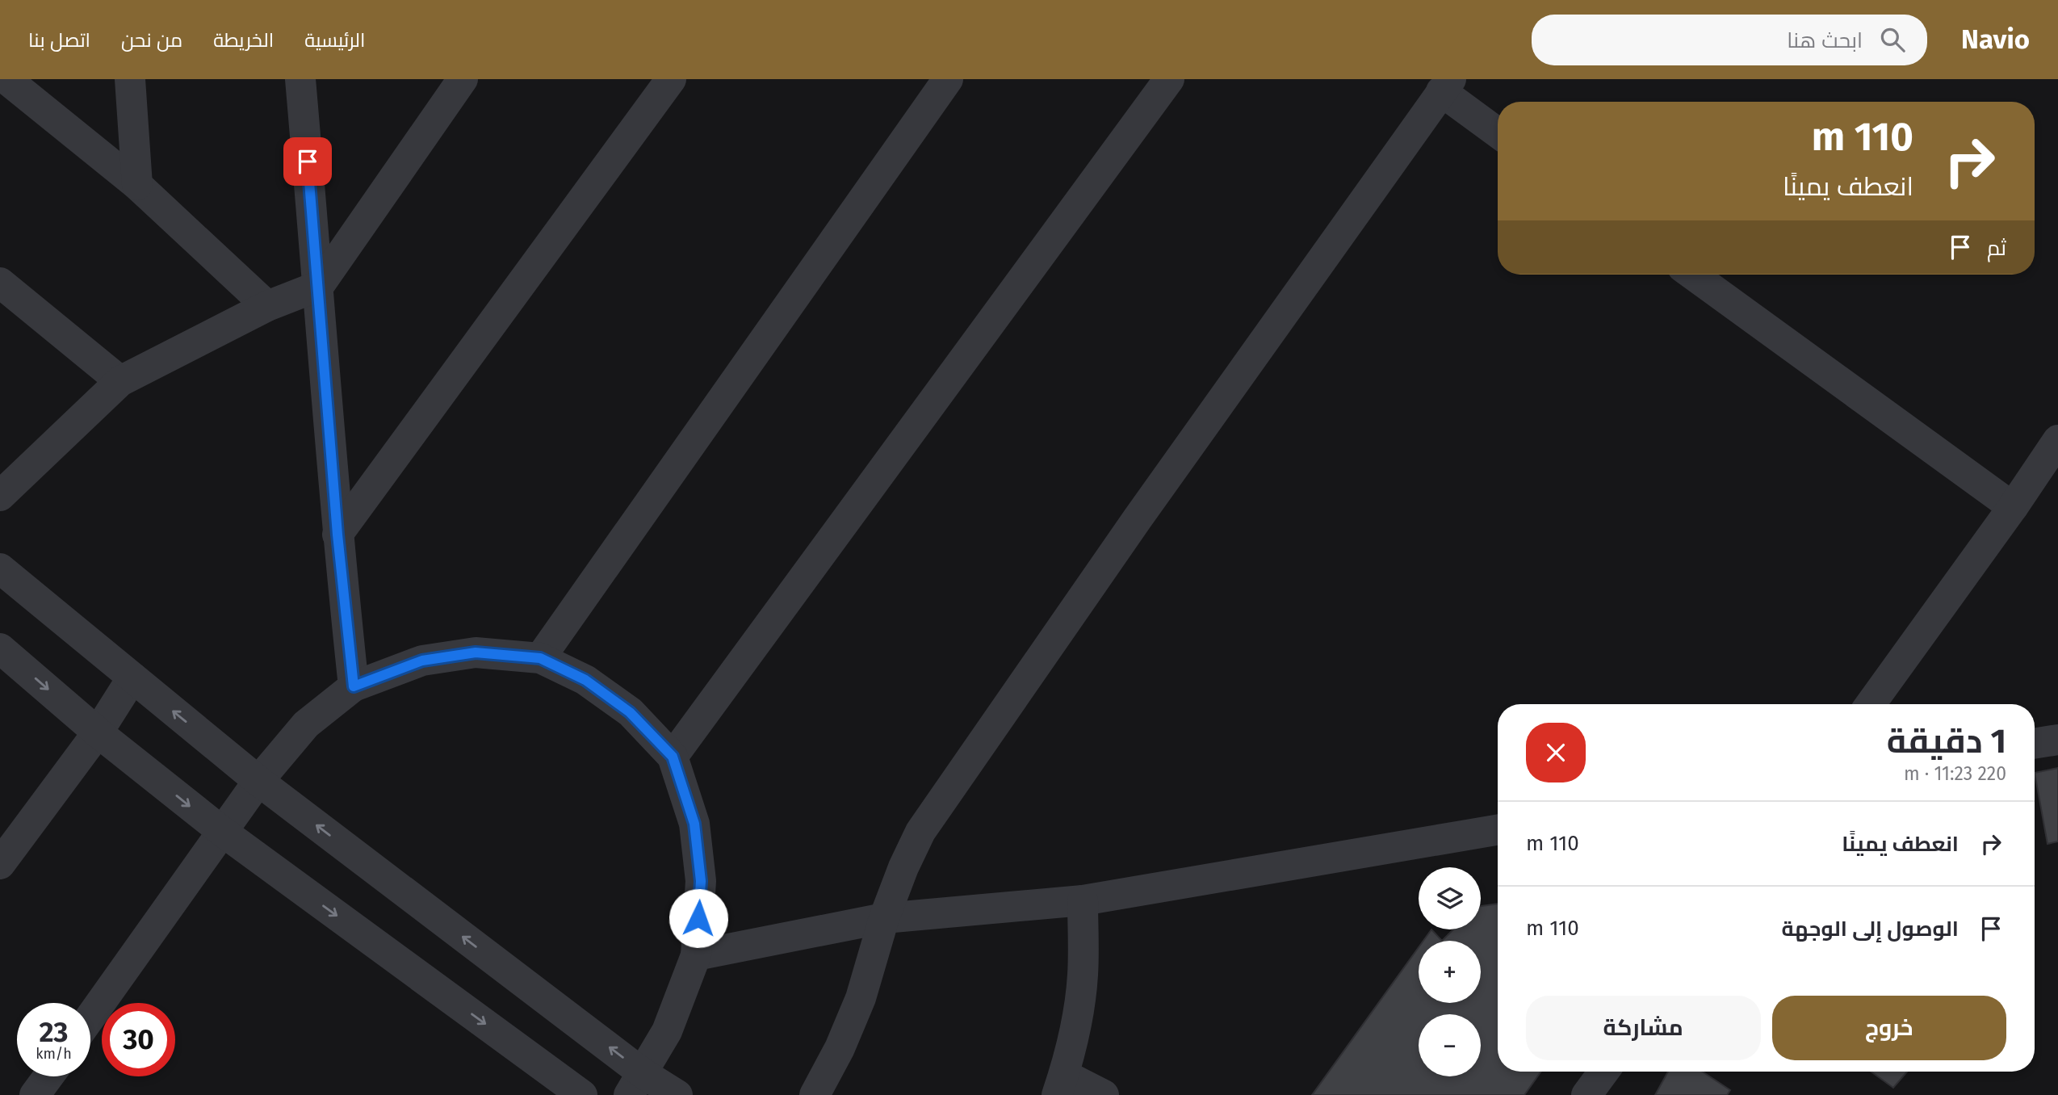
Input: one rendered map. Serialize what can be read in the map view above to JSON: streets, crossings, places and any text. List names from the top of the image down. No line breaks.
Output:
{"page":{"header":"Navio","search":"ابحث هنا","nav":["الرئيسية","الخريطة","من نحن","اتصل بنا"],"turn":["110 m","انعطف يمينًا"],"then":"ثم","heading":["1 دقيقة","220 m · 11:23"],"list":[{"name":"انعطف يمينًا","value":"110 m"},{"name":"الوصول إلى الوجهة","value":"110 m"}],"map_buttons":["+","−"],"buttons":["خروج","مشاركة"],"speed":"23 km/h","limit":"30"}}
